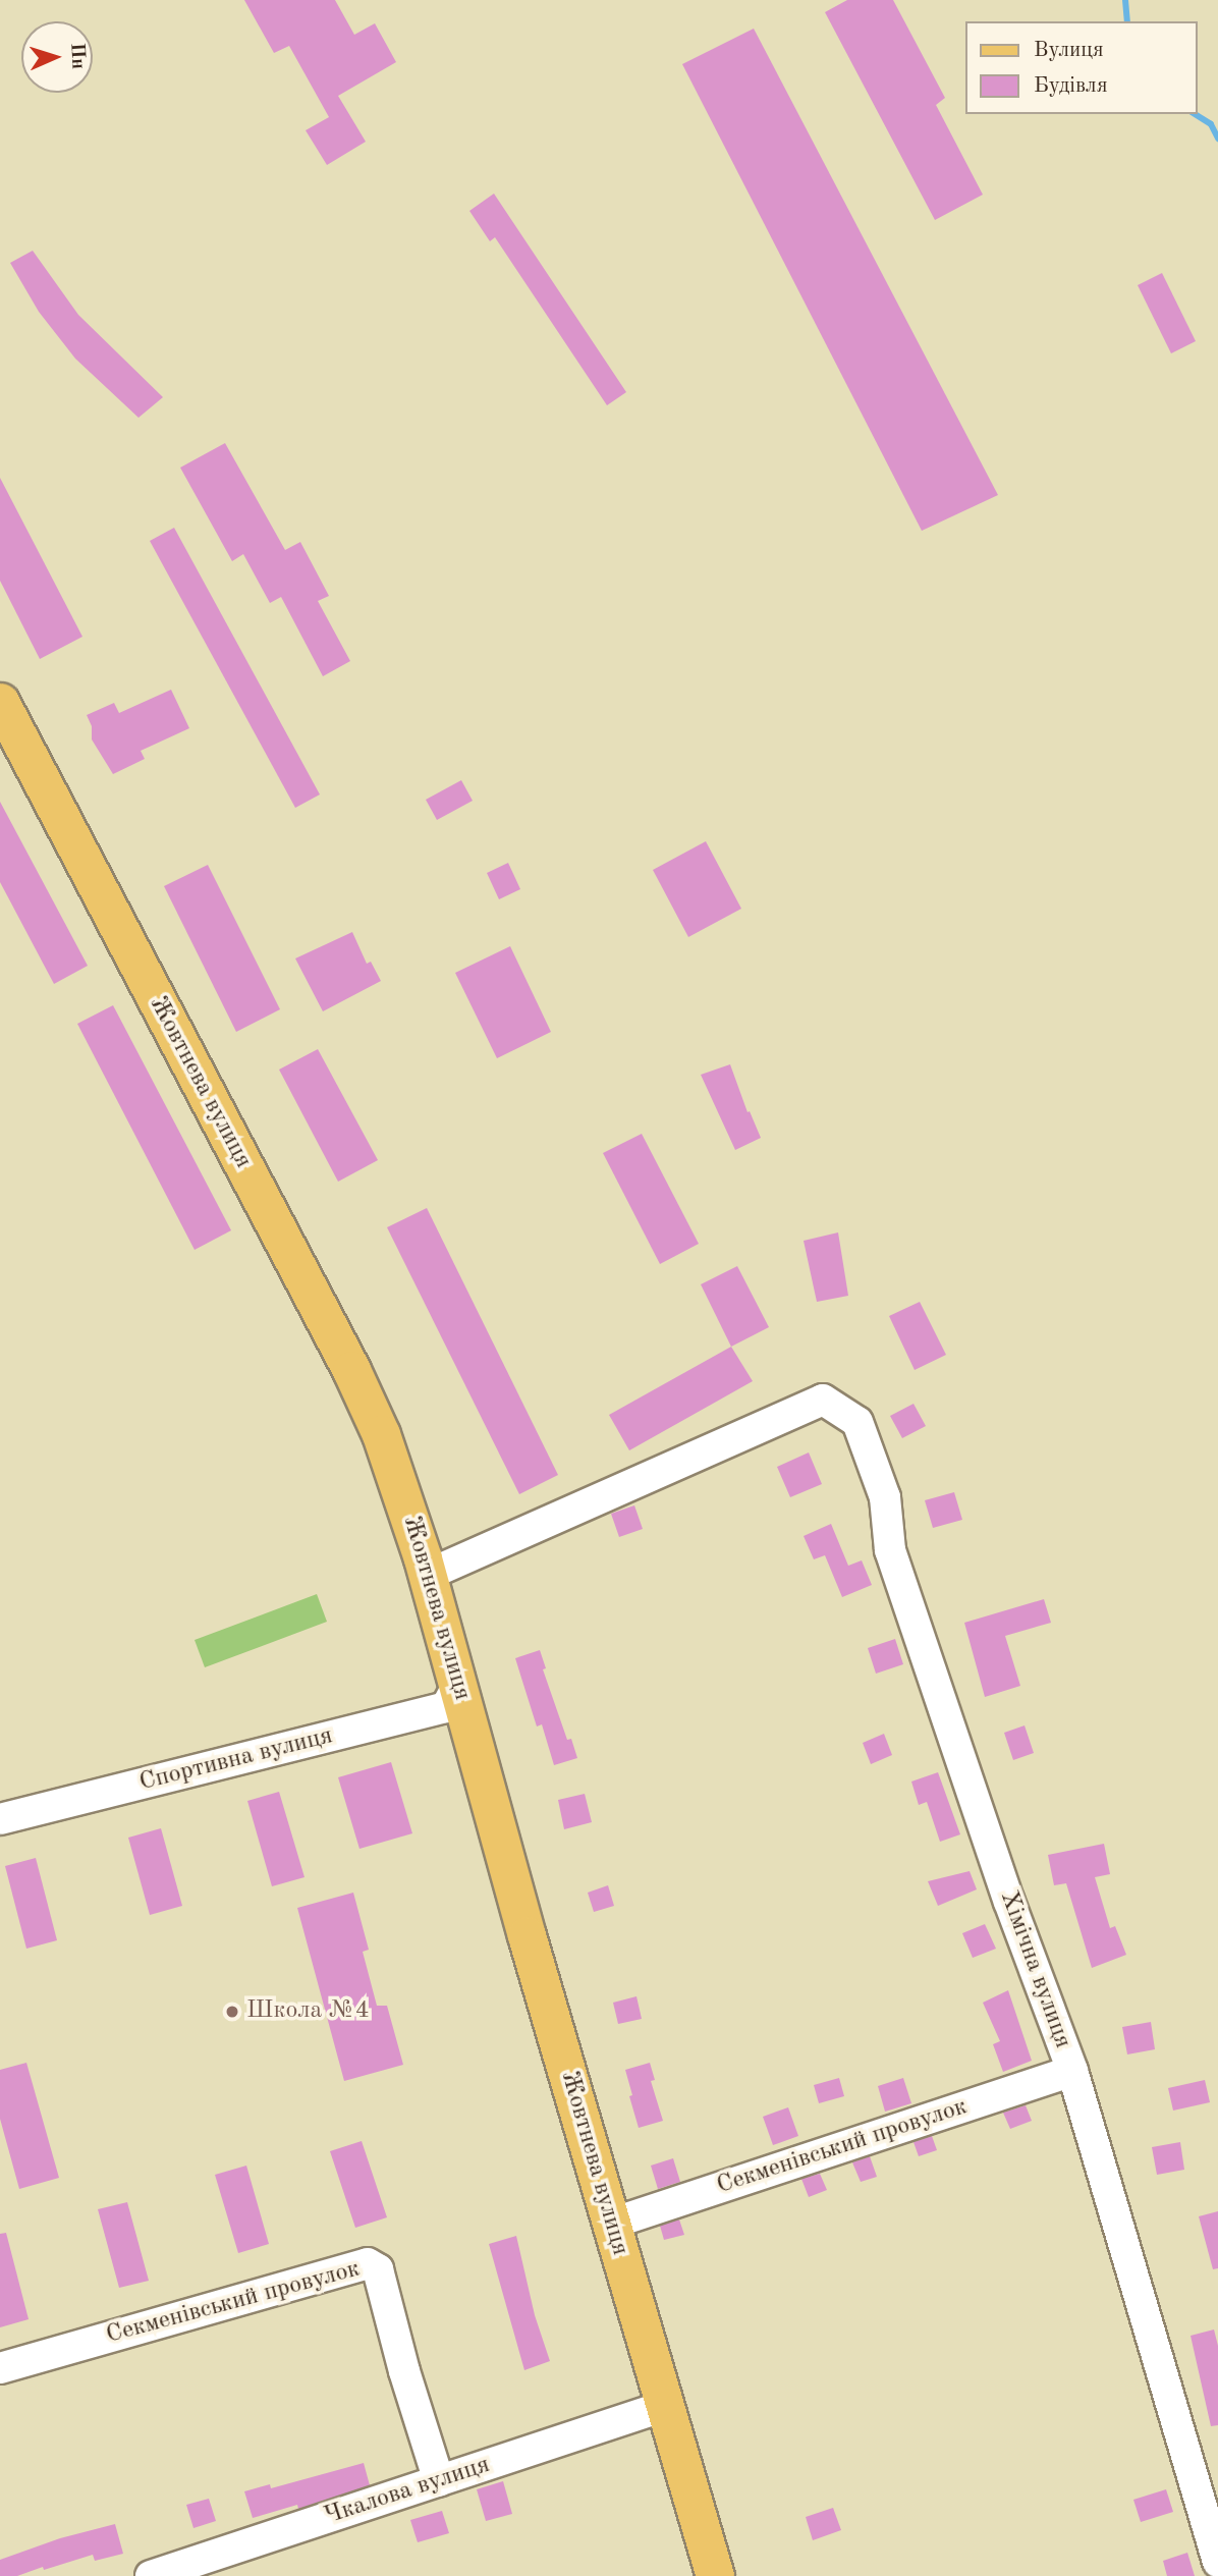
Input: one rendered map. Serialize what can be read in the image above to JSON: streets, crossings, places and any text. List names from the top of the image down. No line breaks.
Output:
{"streets":{"main road":["Жовтнева вулиця"],"street":["Спортивна вулиця","Хімічна вулиця","Секменівський провулок","Чкалова вулиця"]},"crossings":[["Жовтнева вулиця","Спортивна вулиця"],["Жовтнева вулиця","Хімічна вулиця"],["Жовтнева вулиця","Секменівський провулок"],["Жовтнева вулиця","Чкалова вулиця"],["Хімічна вулиця","Секменівський провулок"],["Секменівський провулок","Чкалова вулиця"]],"places":["Школа №4"],"legend":["Вулиця","Будівля"],"north":"right"}
